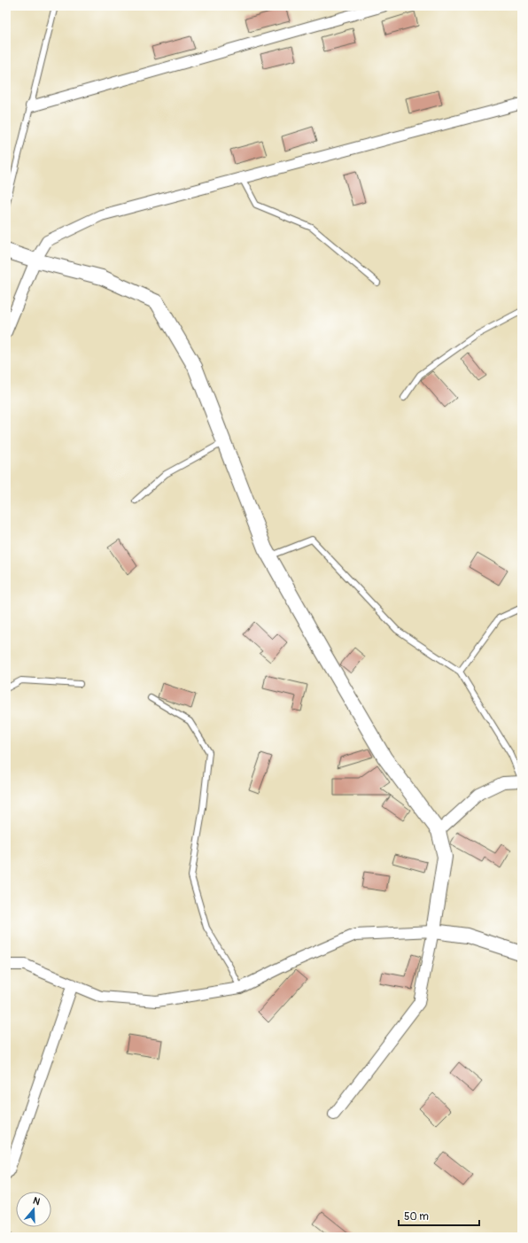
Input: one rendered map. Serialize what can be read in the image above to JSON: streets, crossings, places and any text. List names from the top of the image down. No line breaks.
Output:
{"scale_bar":"50 m","north":"top"}
